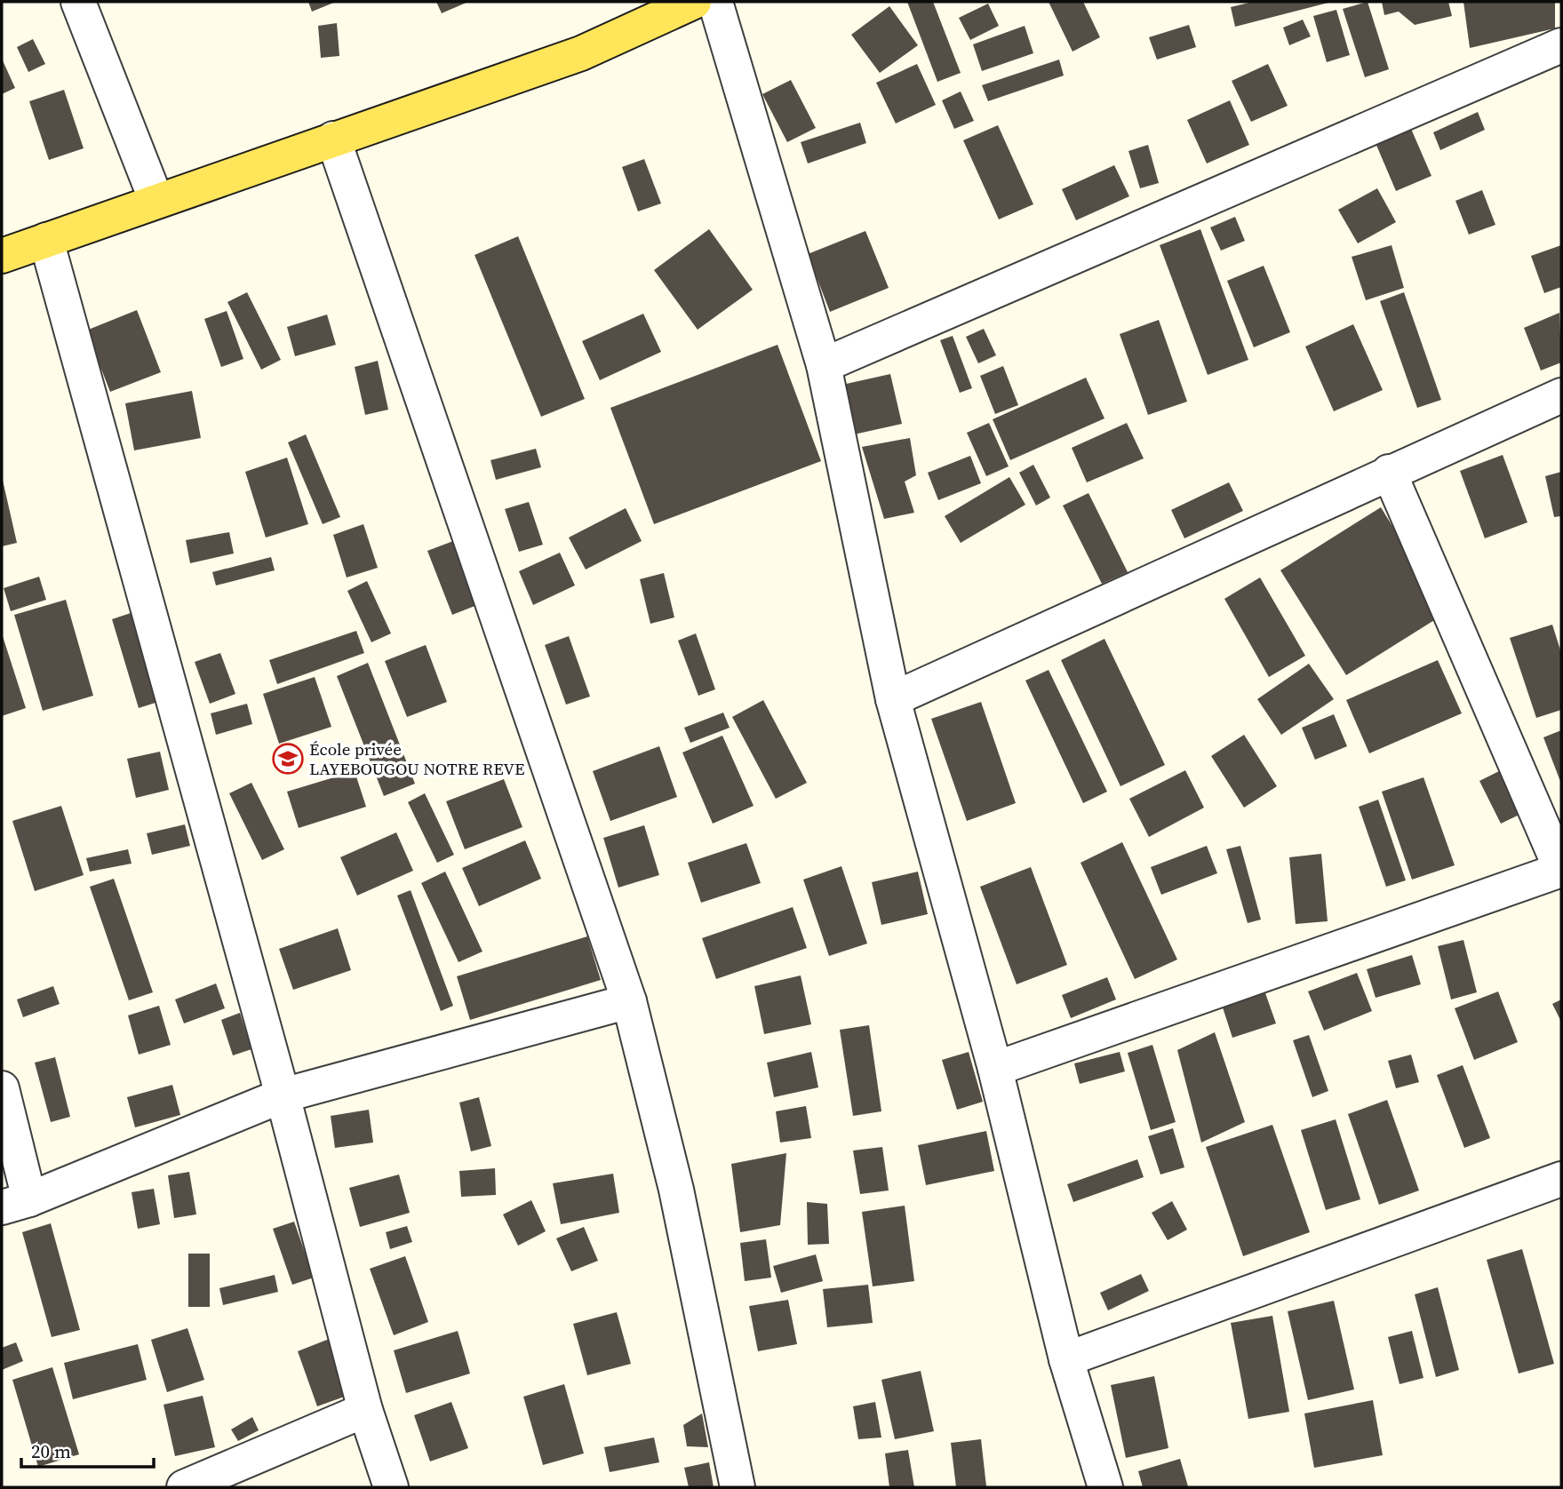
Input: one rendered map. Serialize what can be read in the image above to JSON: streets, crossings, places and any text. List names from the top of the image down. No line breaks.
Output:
{"places":{"school or university":["École privée LAYEBOUGOU NOTRE REVE"]},"scale_bar":"20 m"}
